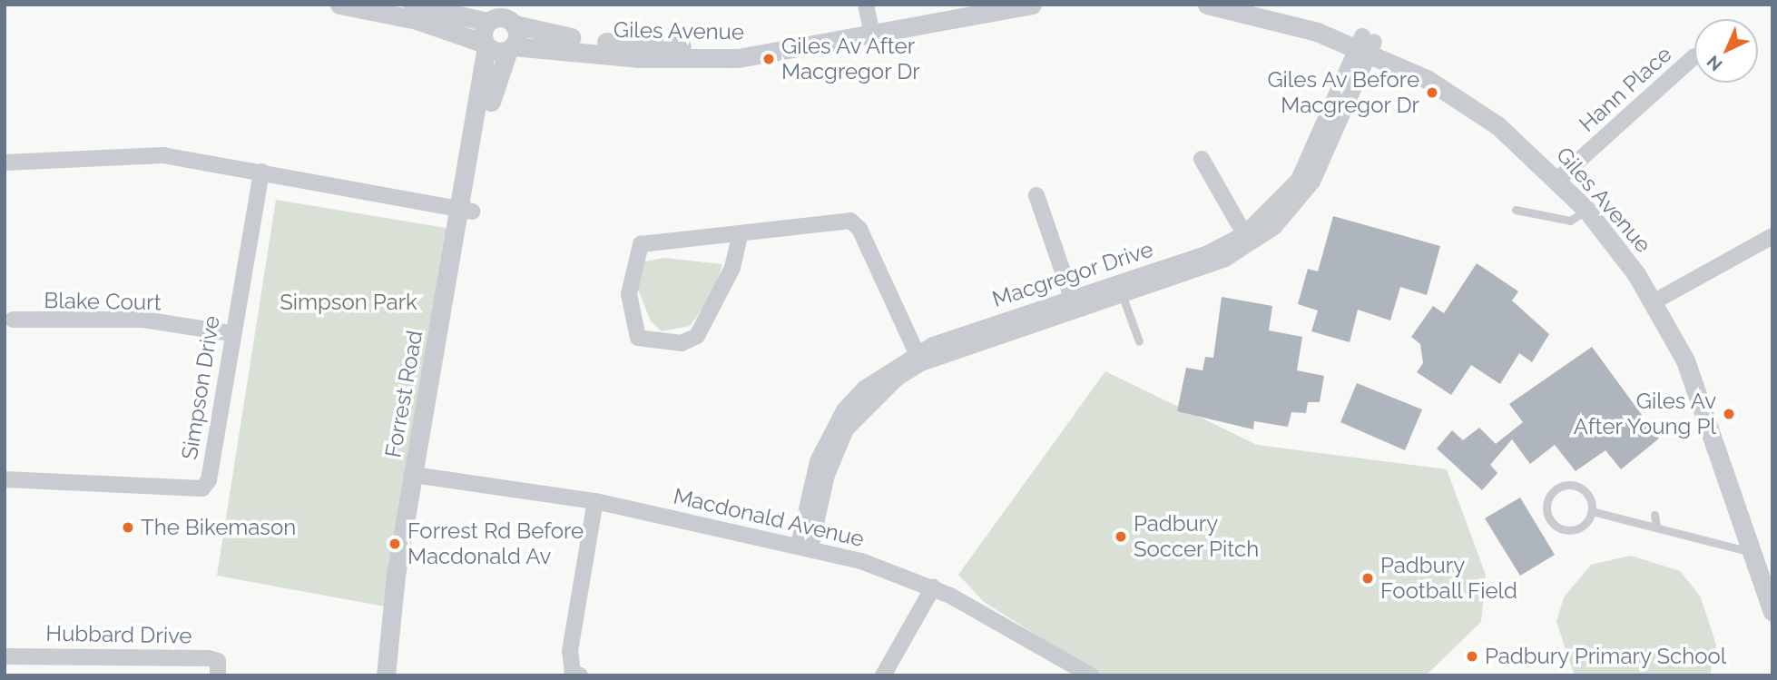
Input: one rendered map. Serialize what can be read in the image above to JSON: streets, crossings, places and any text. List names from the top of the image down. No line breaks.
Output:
{"streets":{"street":["Giles Avenue","Hann Place","Macgregor Drive","Blake Court","Simpson Drive","Forrest Road","Macdonald Avenue","Hubbard Drive"]},"crossings":[["Giles Avenue","Hann Place"],["Giles Avenue","Macgregor Drive"],["Giles Avenue","Forrest Road"],["Macgregor Drive","Macdonald Avenue"],["Blake Court","Simpson Drive"],["Forrest Road","Macdonald Avenue"]],"parks":["Simpson Park"],"places":["Giles Av After Macgregor Dr","Giles Av Before Macgregor Dr","Giles Av After Young Pl","The Bikemason","Padbury Soccer Pitch","Forrest Rd Before Macdonald Av","Padbury Football Field","Padbury Primary School"],"north":"bottom left"}
